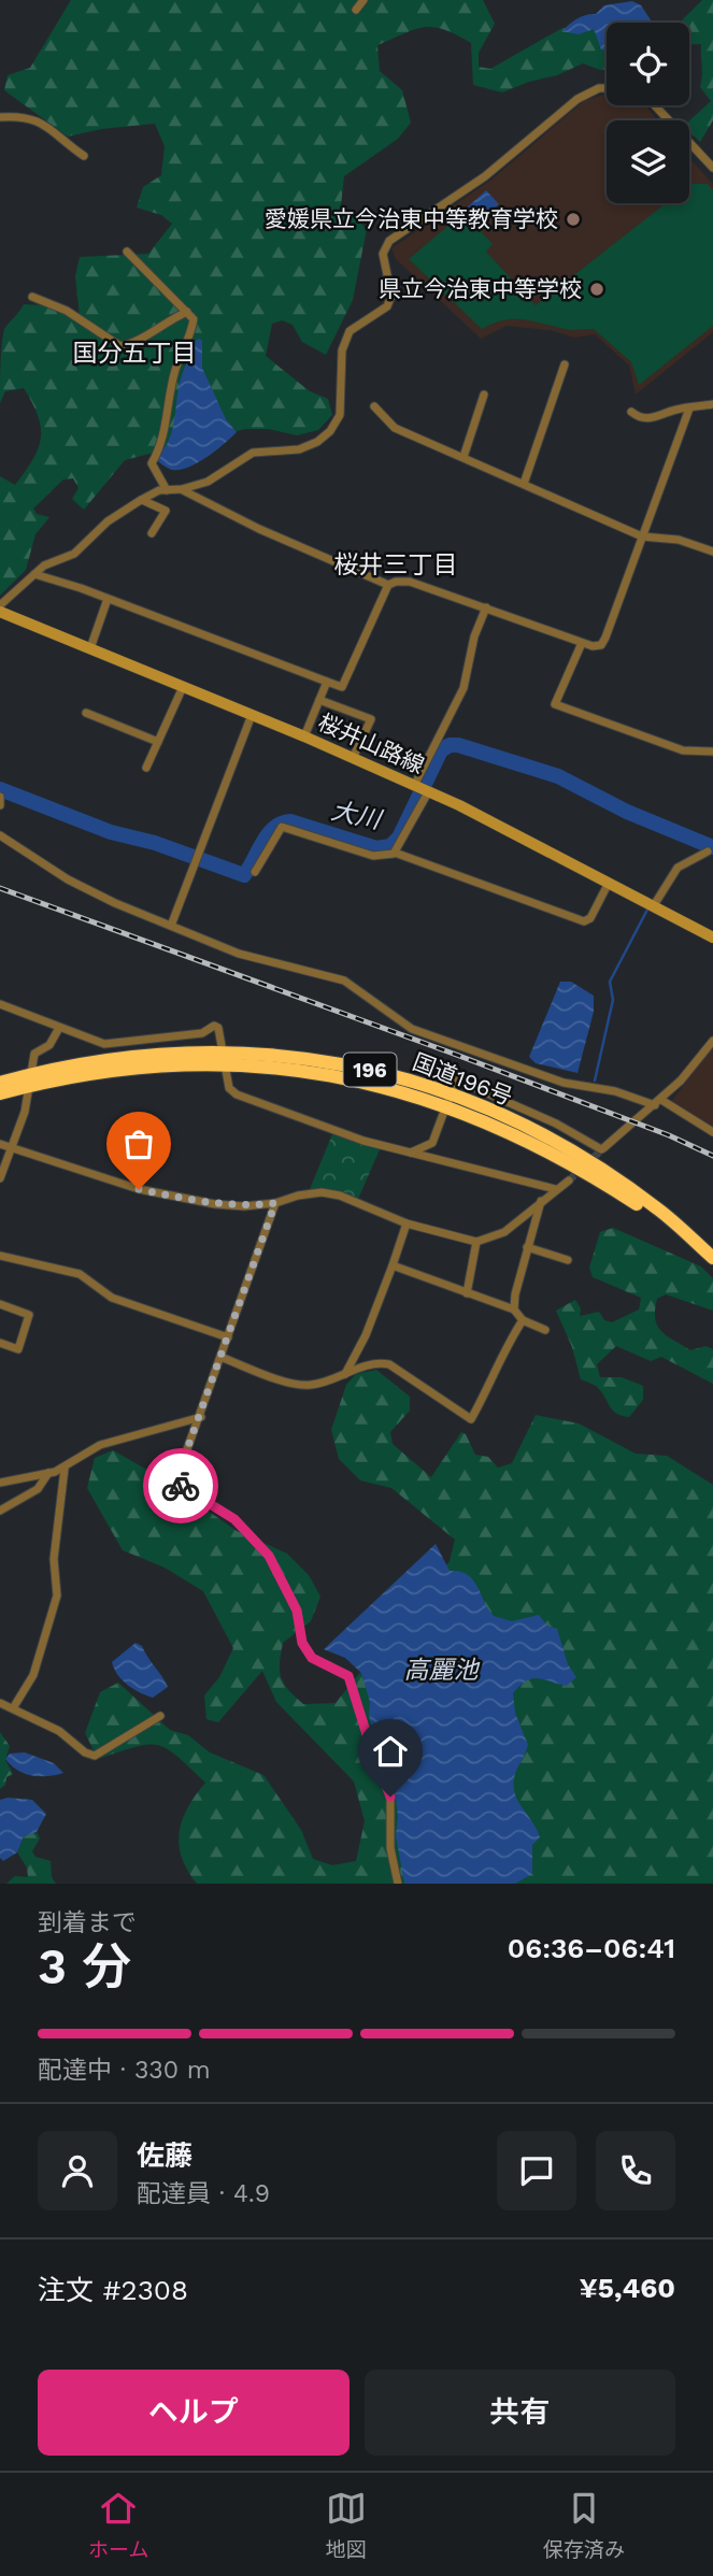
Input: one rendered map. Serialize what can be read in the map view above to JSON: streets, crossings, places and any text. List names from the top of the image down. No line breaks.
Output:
{"streets":{"highway":["196","国道196号"],"main road":["桜井山路線"]},"districts":["国分五丁目","桜井三丁目"],"water":["大川","高麗池"],"places":["愛媛県立今治東中等教育学校","県立今治東中等学校"],"page":{"heading":["3 分","到着まで","06:36–06:41"],"panel":["佐藤","配達員 · 4.9","注文 #2308","¥5,460"],"bar":"配達中 · 330 m","buttons":["ヘルプ","共有"],"tabs":["ホーム","地図","保存済み"]}}
